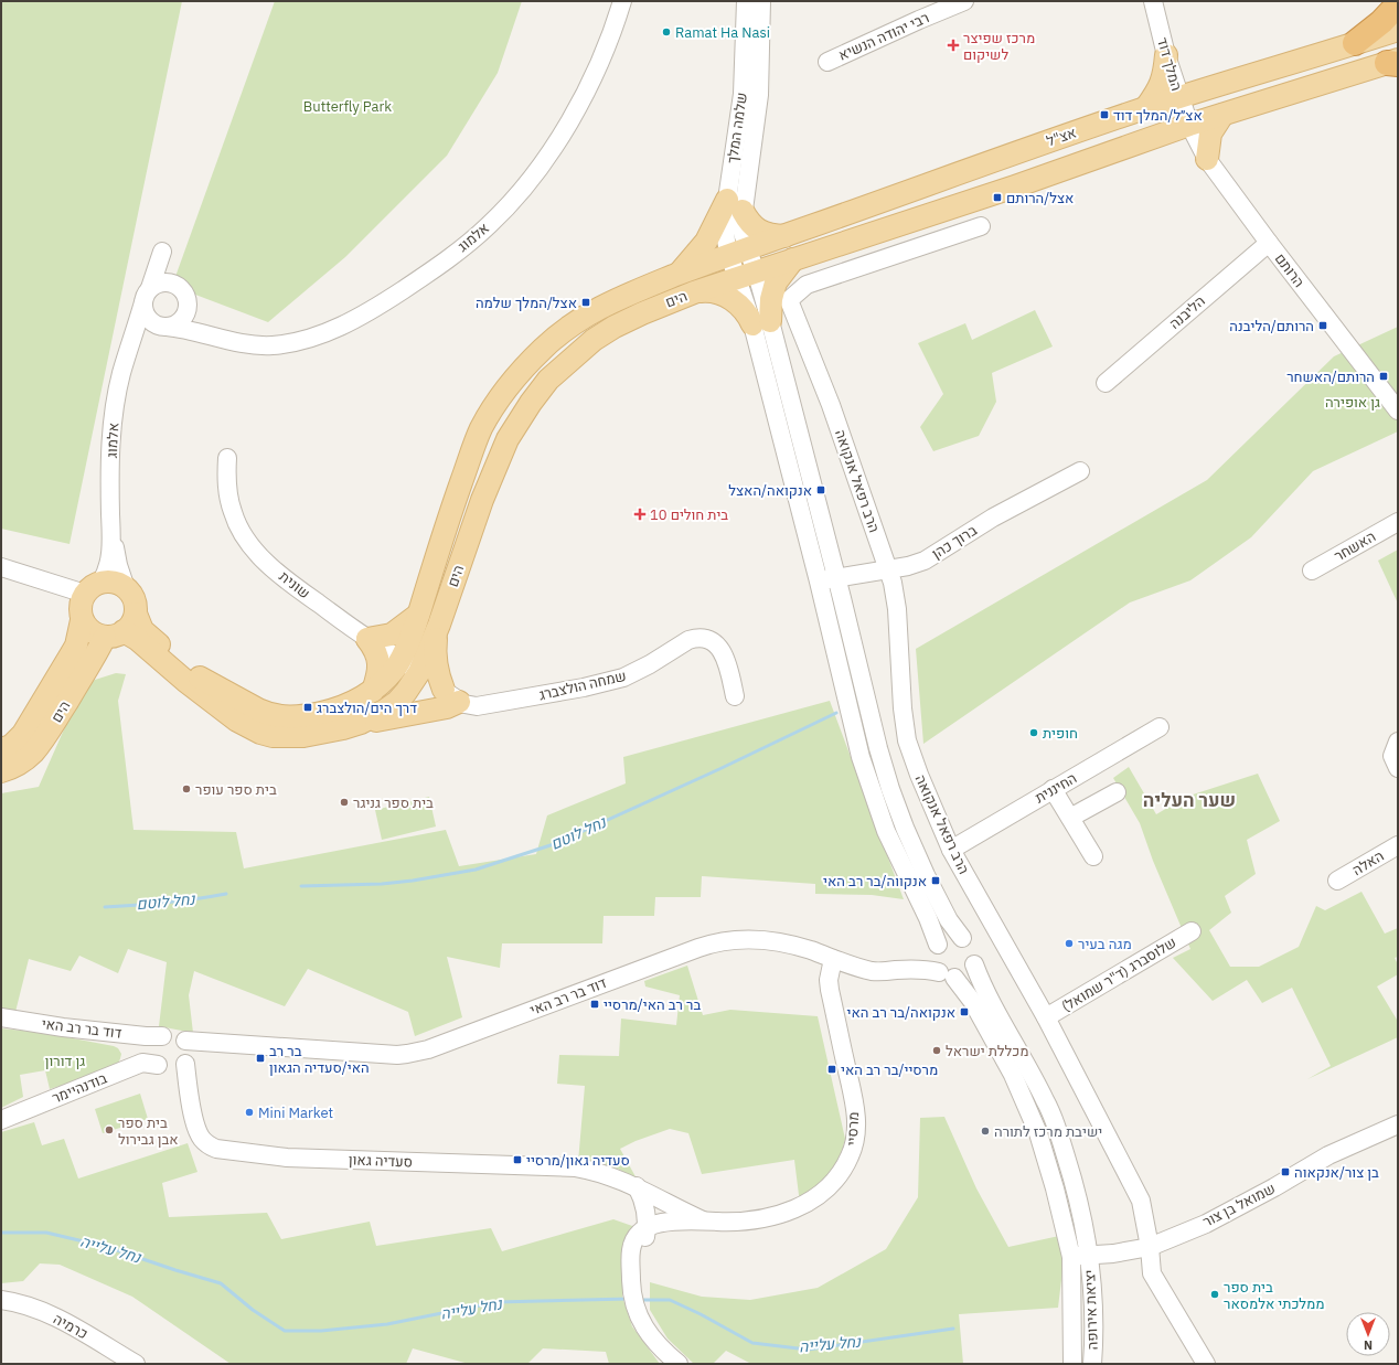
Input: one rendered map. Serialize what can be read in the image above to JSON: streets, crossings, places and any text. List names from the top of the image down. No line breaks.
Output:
{"streets":{"main road":["אצ\"ל","הים"],"street":["רבי יהודה הנשיא","המלך דוד","שלמה המלך","אלמוג","הרותם","הליבנה","הרב רפאל אנקואה","ברוך כהן","האשחר","שונית","שמחה הולצברג","החיננית","האלה","שלוסברג (ד\"ר שמואל)","דוד בר רב האי","בודנהיימר","מרסיי","סעדיה גאון","שמואל בן צור","יציאת אירופה","כרמיה"]},"crossings":[["המלך דוד","אצ\"ל"],["המלך דוד","הרותם"],["שלמה המלך","אצ\"ל"],["שלמה המלך","הים"],["אצ\"ל","הים"],["אלמוג","הים"],["הרותם","הליבנה"],["הים","שונית"],["הים","שמחה הולצברג"],["הרב רפאל אנקואה","ברוך כהן"],["הרב רפאל אנקואה","החיננית"],["הרב רפאל אנקואה","שלוסברג (ד\"ר שמואל)"],["הרב רפאל אנקואה","שמואל בן צור"],["שונית","שמחה הולצברג"],["דוד בר רב האי","בודנהיימר"],["דוד בר רב האי","מרסיי"],["דוד בר רב האי","סעדיה גאון"],["בודנהיימר","סעדיה גאון"],["מרסיי","סעדיה גאון"],["שמואל בן צור","יציאת אירופה"]],"districts":["שער העליה"],"water":["נחל לוטם","נחל עלייה"],"parks":["Butterfly Park","גן אופירה","גן דורון"],"places":{"other":["Ramat Ha Nasi","חופית","בית ספר עופר","בית ספר גניגר","מגה בעיר","מכללת ישראל","Mini Market","בית ספר אבן גבירול","ישיבת מרכז לתורה","בית ספר ממלכתי אלמסאר"],"health":["מרכז שפיצר לשיקום","בית חולים 10"],"transit":["אצ״ל/המלך דוד","אצל/הרותם","אצל/המלך שלמה","הרותם/הליבנה","הרותם/האשחר","אנקואה/האצל","דרך הים/הולצברג","אנקווה/בר רב האי","בר רב האי/מרסיי","אנקואה/בר רב האי","בר רב האי/סעדיה הגאון","מרסיי/בר רב האי","סעדיה גאון/מרסיי","בן צור/אנקאוה"]},"north":"bottom"}
